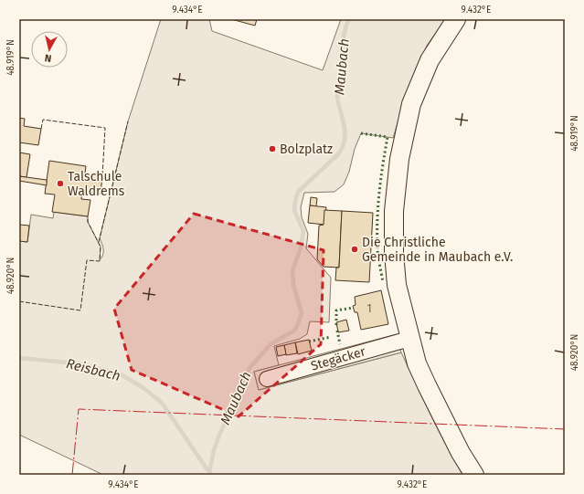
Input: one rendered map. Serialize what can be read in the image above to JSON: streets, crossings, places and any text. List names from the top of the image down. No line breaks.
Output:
{"streets":{"lane":["Stegäcker"]},"water":["Maubach","Reisbach"],"places":["Bolzplatz","Talschule Waldrems","Die Christliche Gemeinde in Maubach e.V."],"house_numbers":["1"],"north":"bottom","coordinates":["9.434°E","9.432°E","48.919°N","48.920°N"]}
